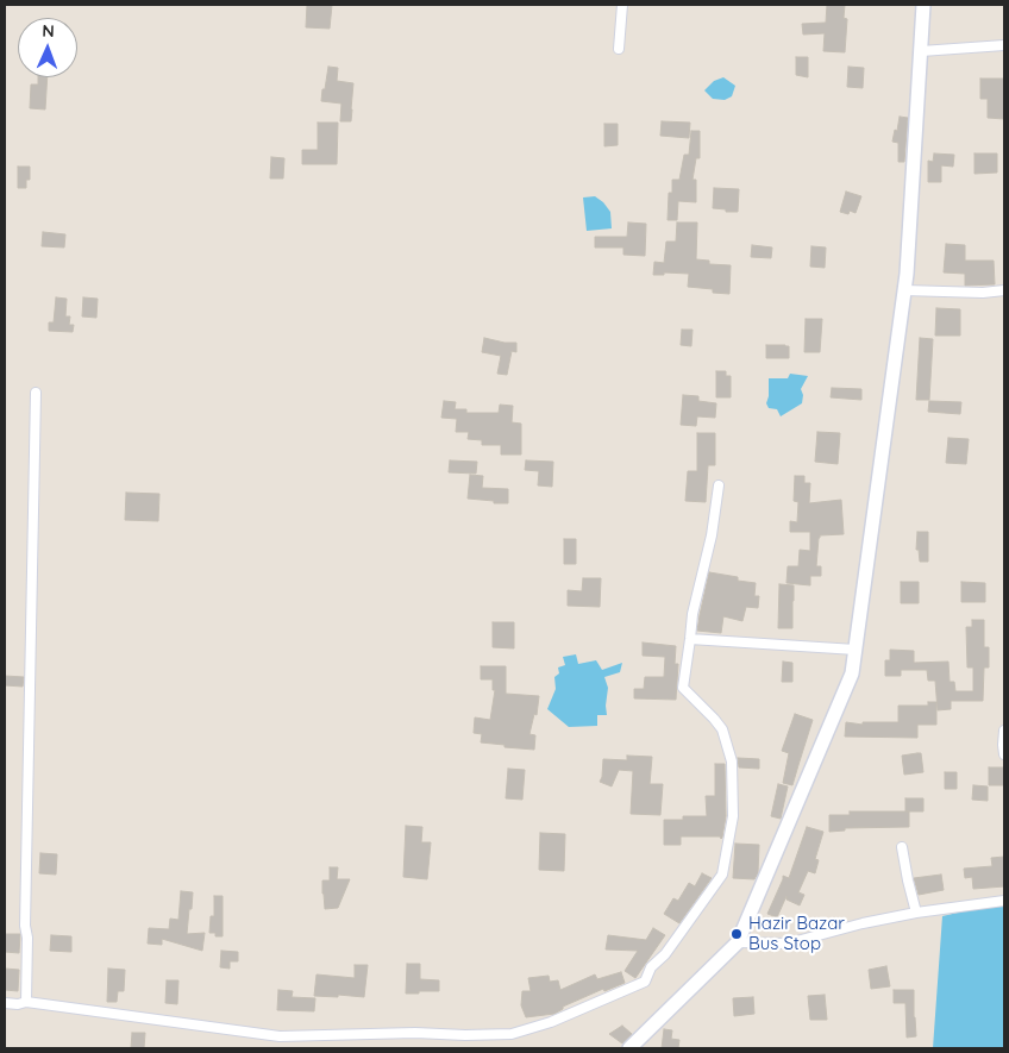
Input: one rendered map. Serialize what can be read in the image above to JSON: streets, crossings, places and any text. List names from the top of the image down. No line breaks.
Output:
{"places":["Hazir Bazar Bus Stop"],"north":"top"}
